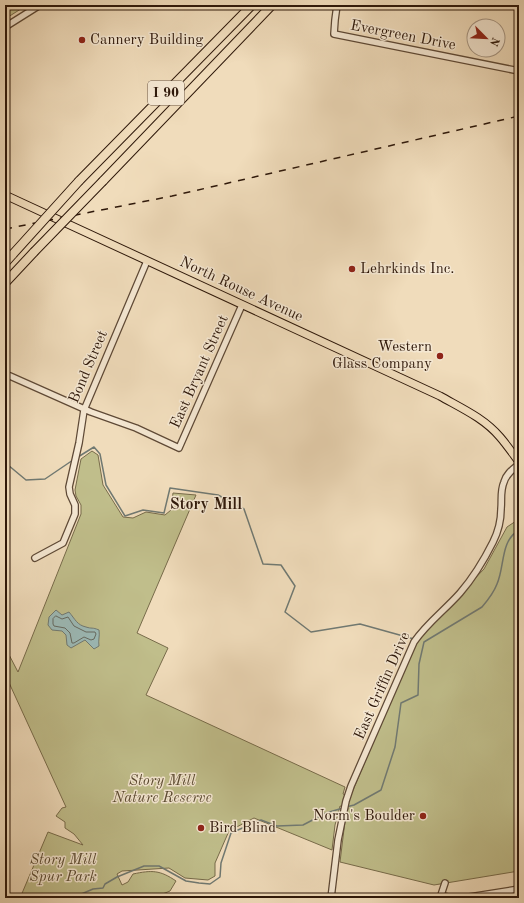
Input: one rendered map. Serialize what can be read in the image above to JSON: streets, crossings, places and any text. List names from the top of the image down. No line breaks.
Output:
{"streets":{"highway":["I 90"],"main road":["North Rouse Avenue"],"street":["Evergreen Drive","Bond Street","East Bryant Street","East Griffin Drive"]},"crossings":[["North Rouse Avenue","Bond Street"],["North Rouse Avenue","East Bryant Street"],["North Rouse Avenue","East Griffin Drive"],["Bond Street","East Bryant Street"]],"districts":["Story Mill"],"parks":["Story Mill Nature Reserve","Story Mill Spur Park"],"places":["Cannery Building","Lehrkinds Inc.","Western Glass Company","Norm's Boulder","Bird Blind"],"north":"bottom right"}
